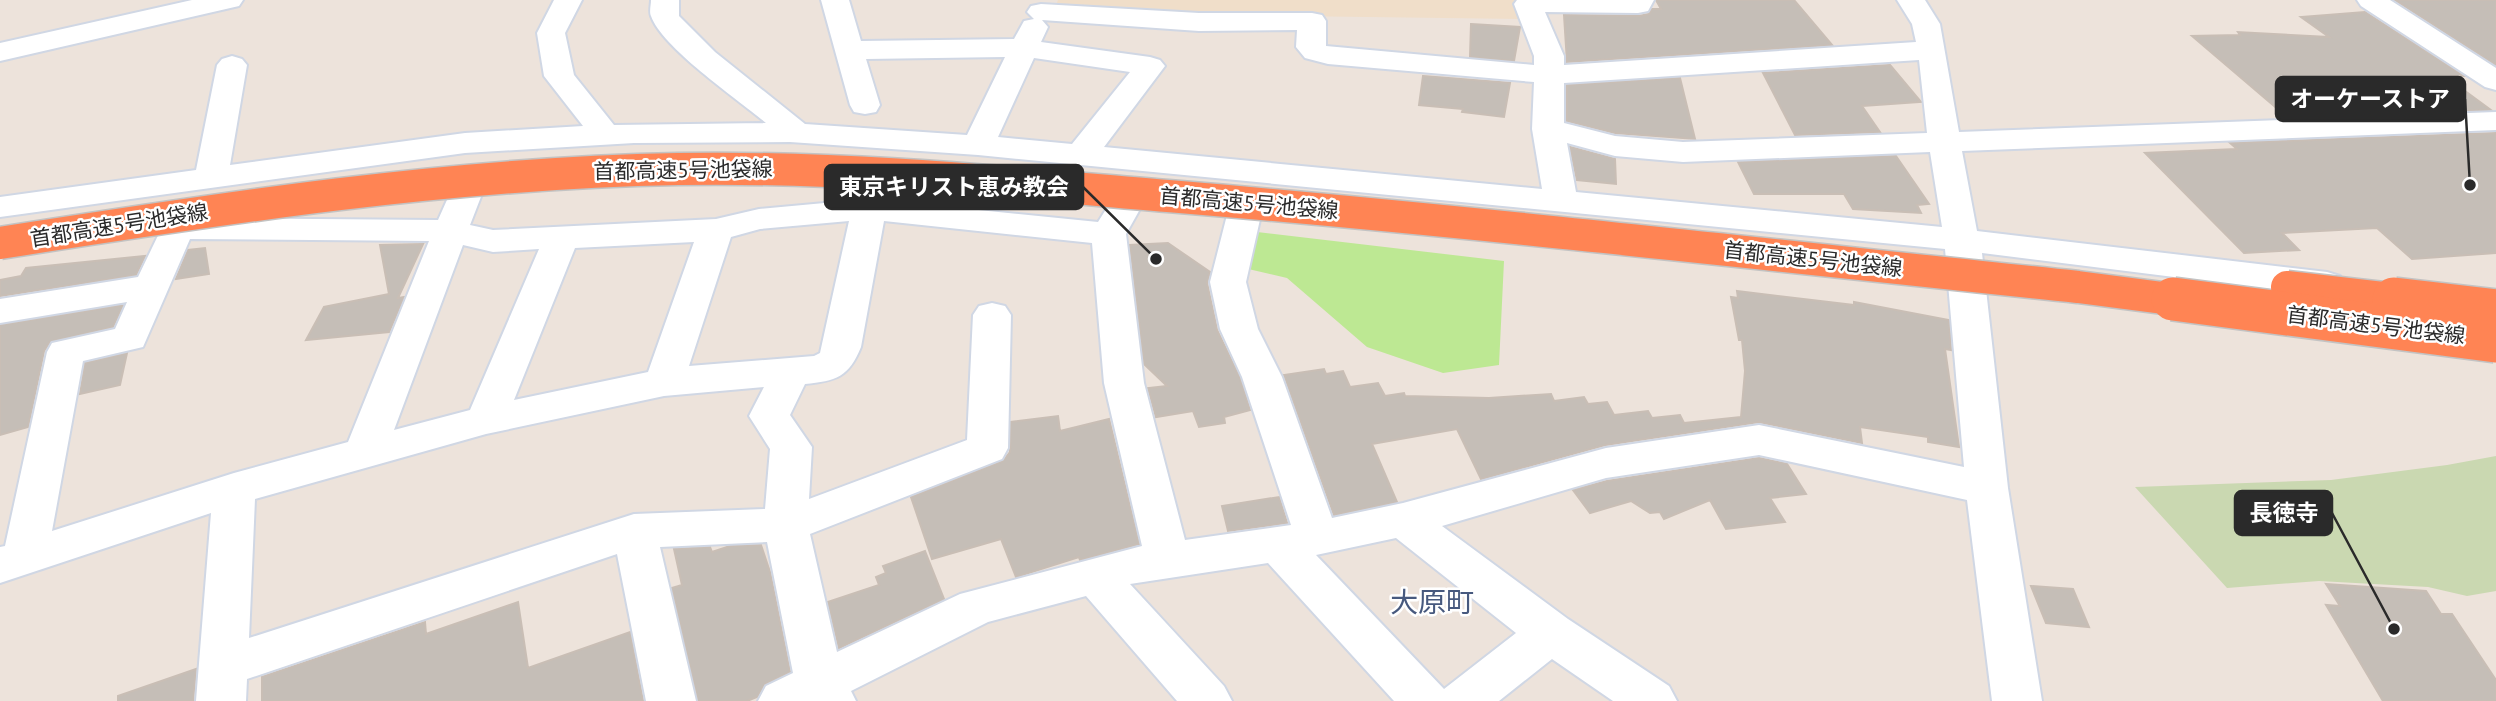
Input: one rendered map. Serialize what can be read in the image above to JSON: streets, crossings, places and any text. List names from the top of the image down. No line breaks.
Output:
{"streets":{"highway":["首都高速5号池袋線"]},"districts":["大原町"],"places":["オーケーストア","東京キリスト恵み教会","長徳寺"]}
